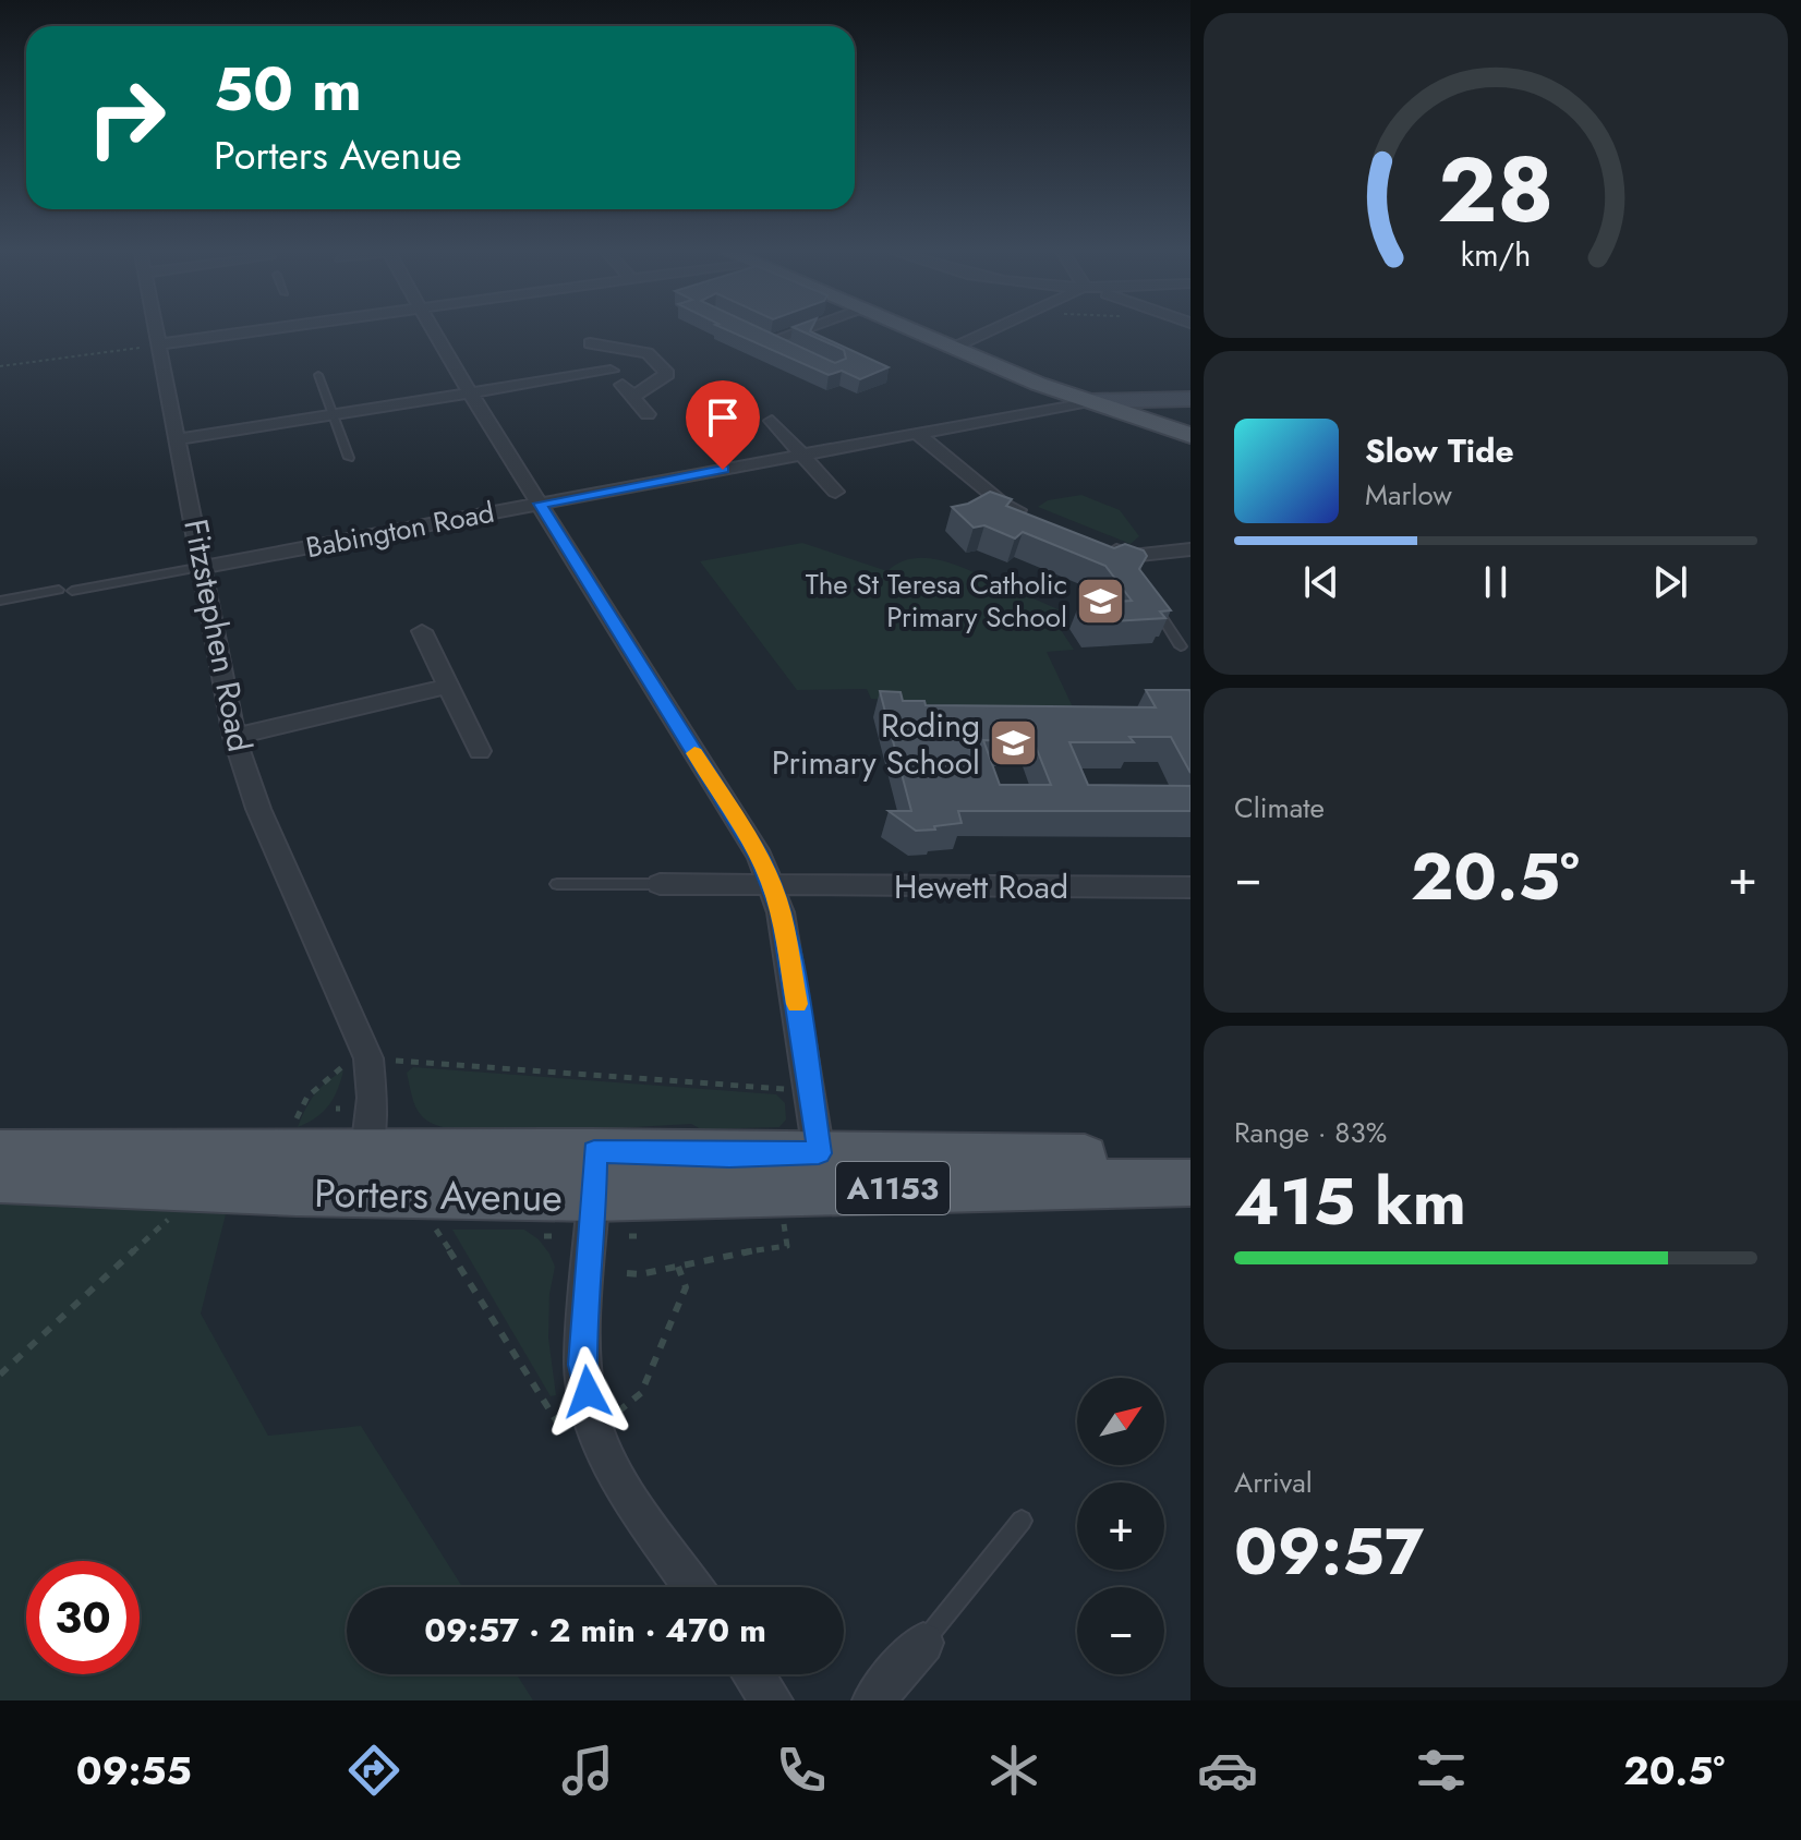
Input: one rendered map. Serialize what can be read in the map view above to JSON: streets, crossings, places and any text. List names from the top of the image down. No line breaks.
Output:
{"streets":{"main road":["A1153","Porters Avenue"],"street":["Babington Road","Fitzstephen Road","Hewett Road"]},"crossings":[["Babington Road","Fitzstephen Road"],["Fitzstephen Road","Porters Avenue"]],"places":{"school or university":["The St Teresa Catholic Primary School","Roding Primary School"]},"north":"top right","page":{"turn":["50 m","Porters Avenue"],"song":["Slow Tide","Marlow"],"tile":["Climate",["Range · 83%","415 km"],["Arrival","09:57"]],"heat":["−","20.5°","+"],"map_buttons":["+","−"],"limit":"30","trip":"09:57 · 2 min · 470 m","tabs":["09:55","20.5°"],"gauge":["28","km/h"]}}
